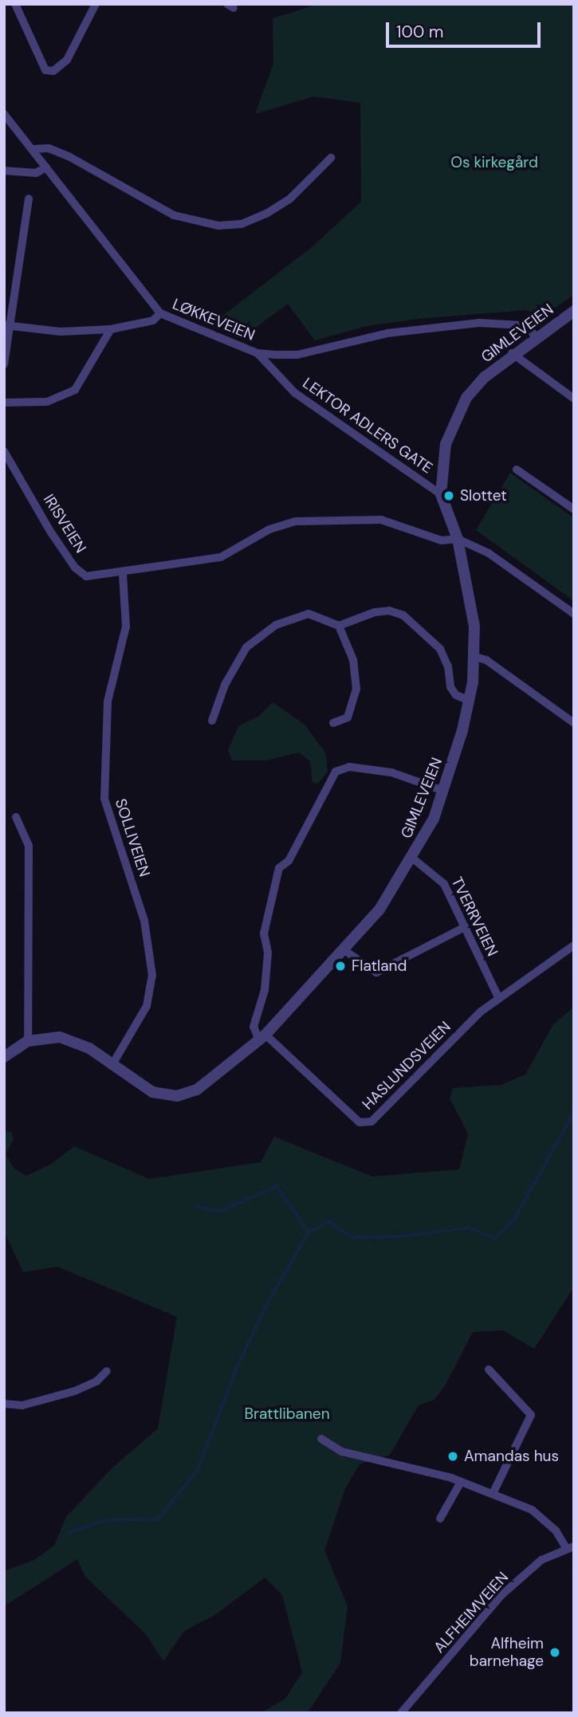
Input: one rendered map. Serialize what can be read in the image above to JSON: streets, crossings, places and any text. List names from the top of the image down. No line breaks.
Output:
{"streets":{"street":["LØKKEVEIEN","GIMLEVEIEN","LEKTOR ADLERS GATE","IRISVEIEN","SOLLIVEIEN","TVERRVEIEN","HASLUNDSVEIEN","ALFHEIMVEIEN"]},"crossings":[["LØKKEVEIEN","GIMLEVEIEN"],["LØKKEVEIEN","LEKTOR ADLERS GATE"],["GIMLEVEIEN","LEKTOR ADLERS GATE"],["GIMLEVEIEN","IRISVEIEN"],["GIMLEVEIEN","SOLLIVEIEN"],["GIMLEVEIEN","TVERRVEIEN"],["GIMLEVEIEN","HASLUNDSVEIEN"],["IRISVEIEN","SOLLIVEIEN"],["TVERRVEIEN","HASLUNDSVEIEN"]],"parks":["Os kirkegård","Brattlibanen"],"places":["Slottet","Flatland","Amandas hus","Alfheim barnehage"],"scale_bar":"100 m"}
